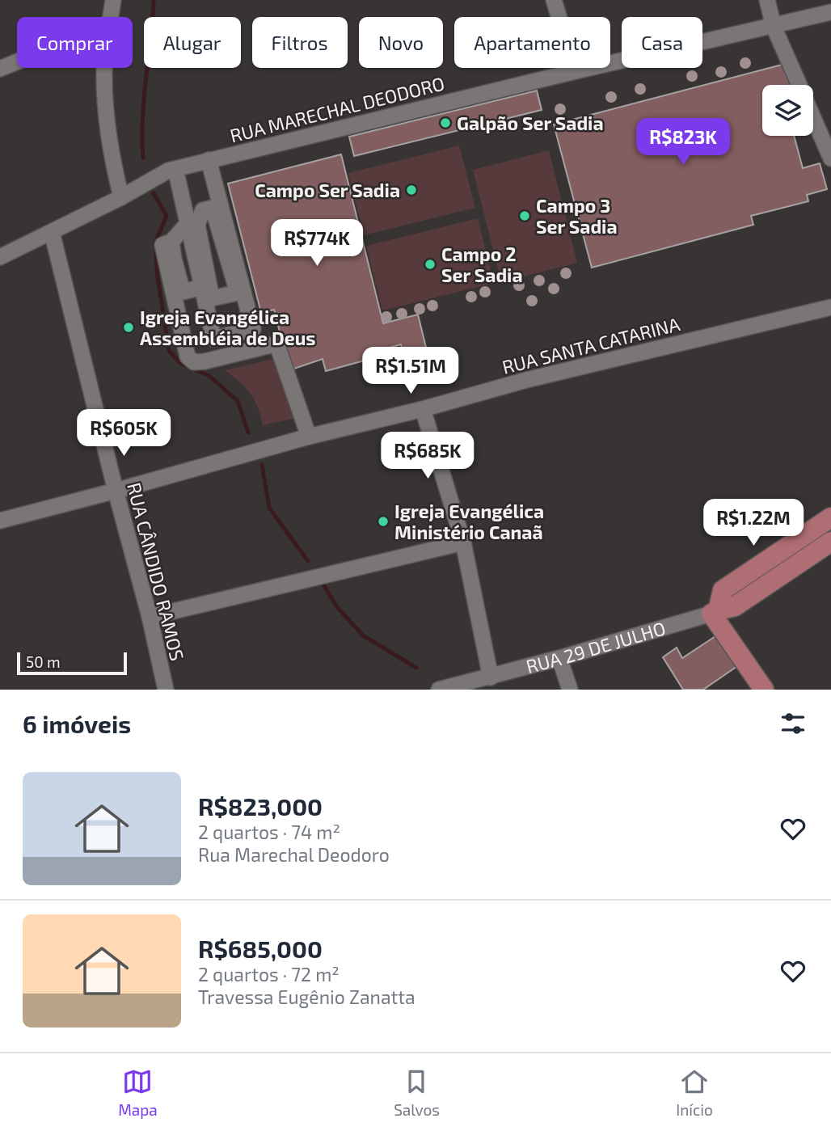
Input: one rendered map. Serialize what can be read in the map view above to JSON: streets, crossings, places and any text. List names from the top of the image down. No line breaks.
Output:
{"streets":{"main road":["RUA 29 DE JULHO"],"street":["RUA MARECHAL DEODORO","RUA SANTA CATARINA","RUA CÂNDIDO RAMOS"]},"crossings":[["RUA MARECHAL DEODORO","RUA CÂNDIDO RAMOS"],["RUA SANTA CATARINA","RUA CÂNDIDO RAMOS"]],"places":["Galpão Ser Sadia","Campo Ser Sadia","Campo 3 Ser Sadia","Campo 2 Ser Sadia","Igreja Evangélica Assembléia de Deus","Igreja Evangélica Ministério Canaã"],"scale_bar":"50 m","page":{"chip":["Comprar","Alugar","Filtros","Novo","Apartamento","Casa"],"price":["R$823K","R$774K","R$1.51M","R$605K","R$685K","R$1.22M"],"scale":"50 m","heading":"6 imóveis","list":[{"name":"R$823,000","note":"2 quartos · 74 m² · Rua Marechal Deodoro"},{"name":"R$685,000","note":"2 quartos · 72 m² · Travessa Eugênio Zanatta"}],"tabs":["Mapa","Salvos","Início"]}}
